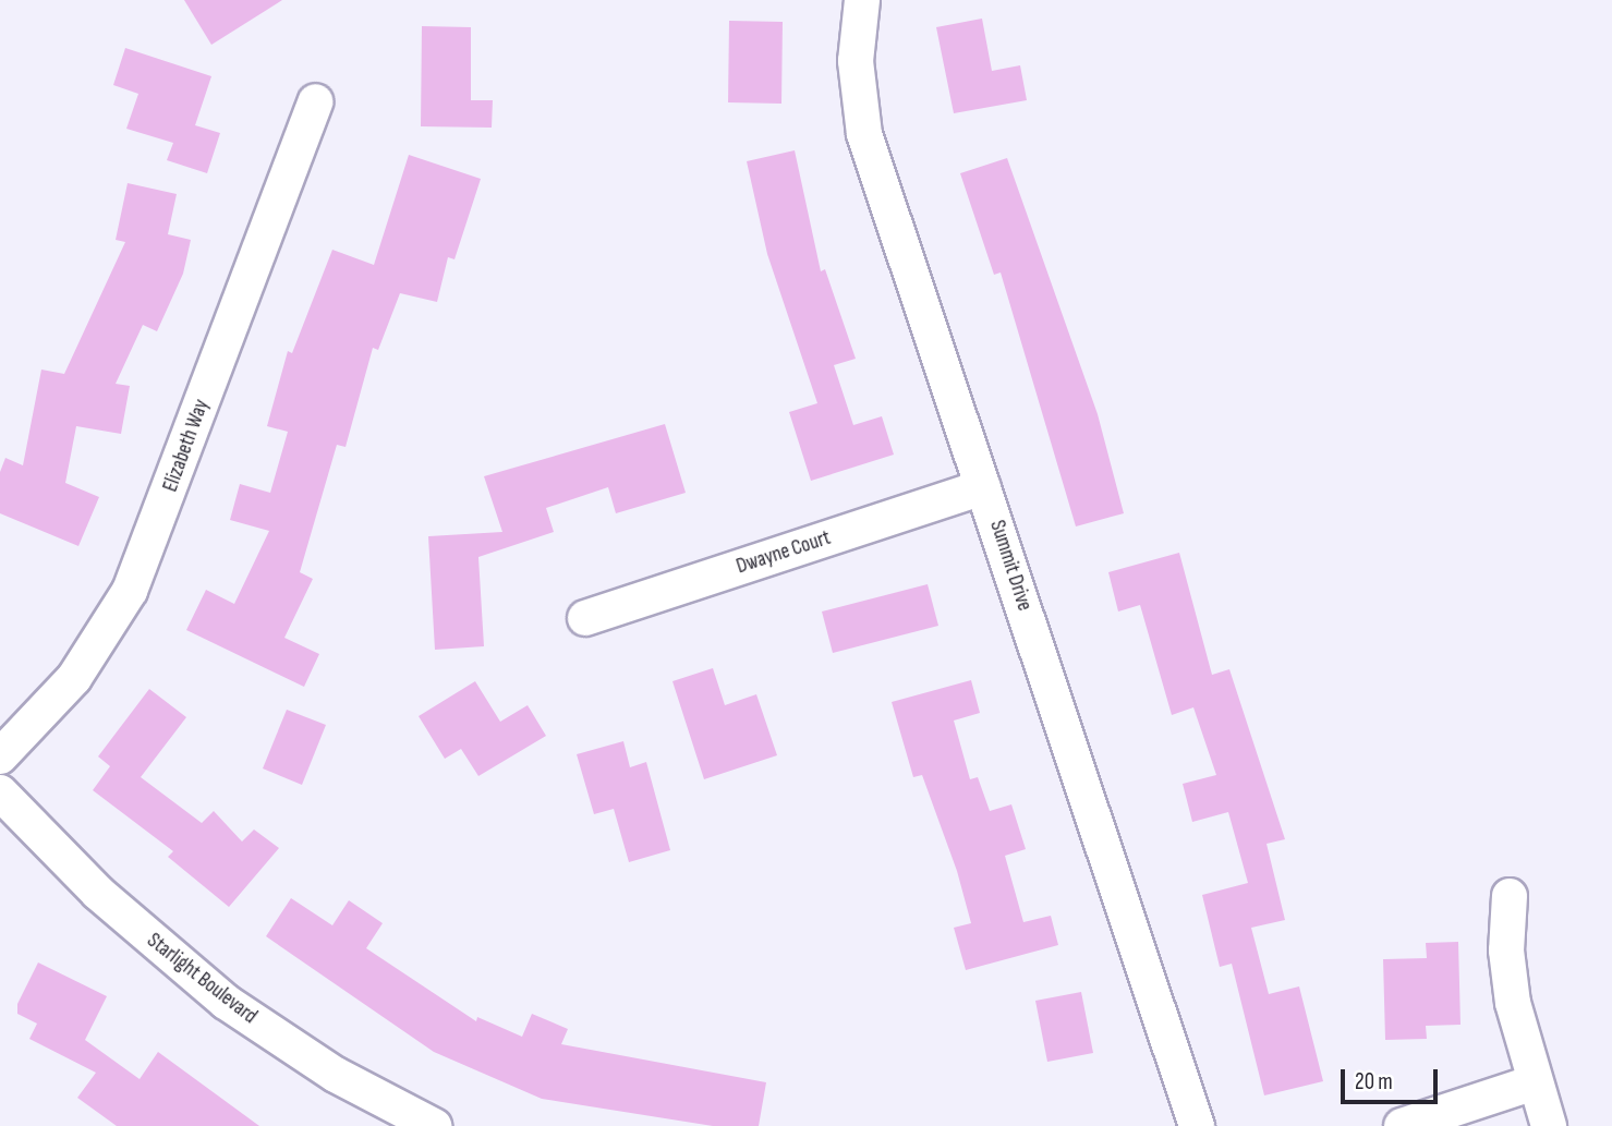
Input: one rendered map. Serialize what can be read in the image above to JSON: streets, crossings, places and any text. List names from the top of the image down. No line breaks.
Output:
{"streets":{"street":["Elizabeth Way","Dwayne Court","Summit Drive","Starlight Boulevard"]},"crossings":[["Dwayne Court","Summit Drive"]],"scale_bar":"20 m"}
